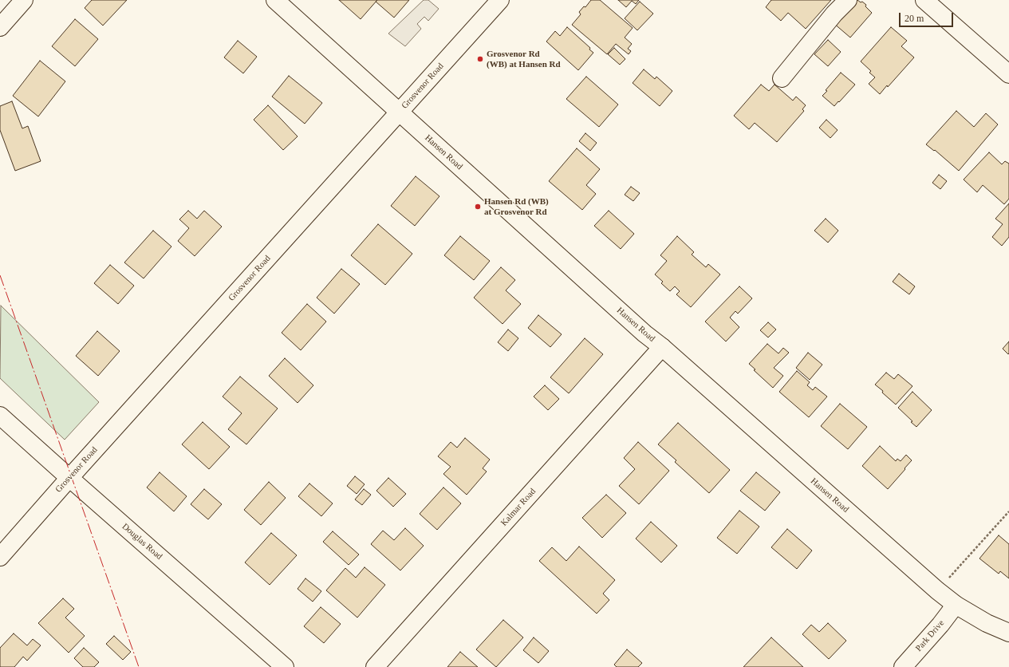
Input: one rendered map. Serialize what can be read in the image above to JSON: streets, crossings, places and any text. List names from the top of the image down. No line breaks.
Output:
{"streets":{"street":["Grosvenor Road","Hansen Road","Kalmar Road","Douglas Road","Park Drive"]},"crossings":[["Grosvenor Road","Hansen Road"],["Grosvenor Road","Douglas Road"],["Hansen Road","Kalmar Road"],["Hansen Road","Park Drive"]],"places":["Grosvenor Rd (WB) at Hansen Rd","Hansen Rd (WB) at Grosvenor Rd"],"scale_bar":"20 m"}
